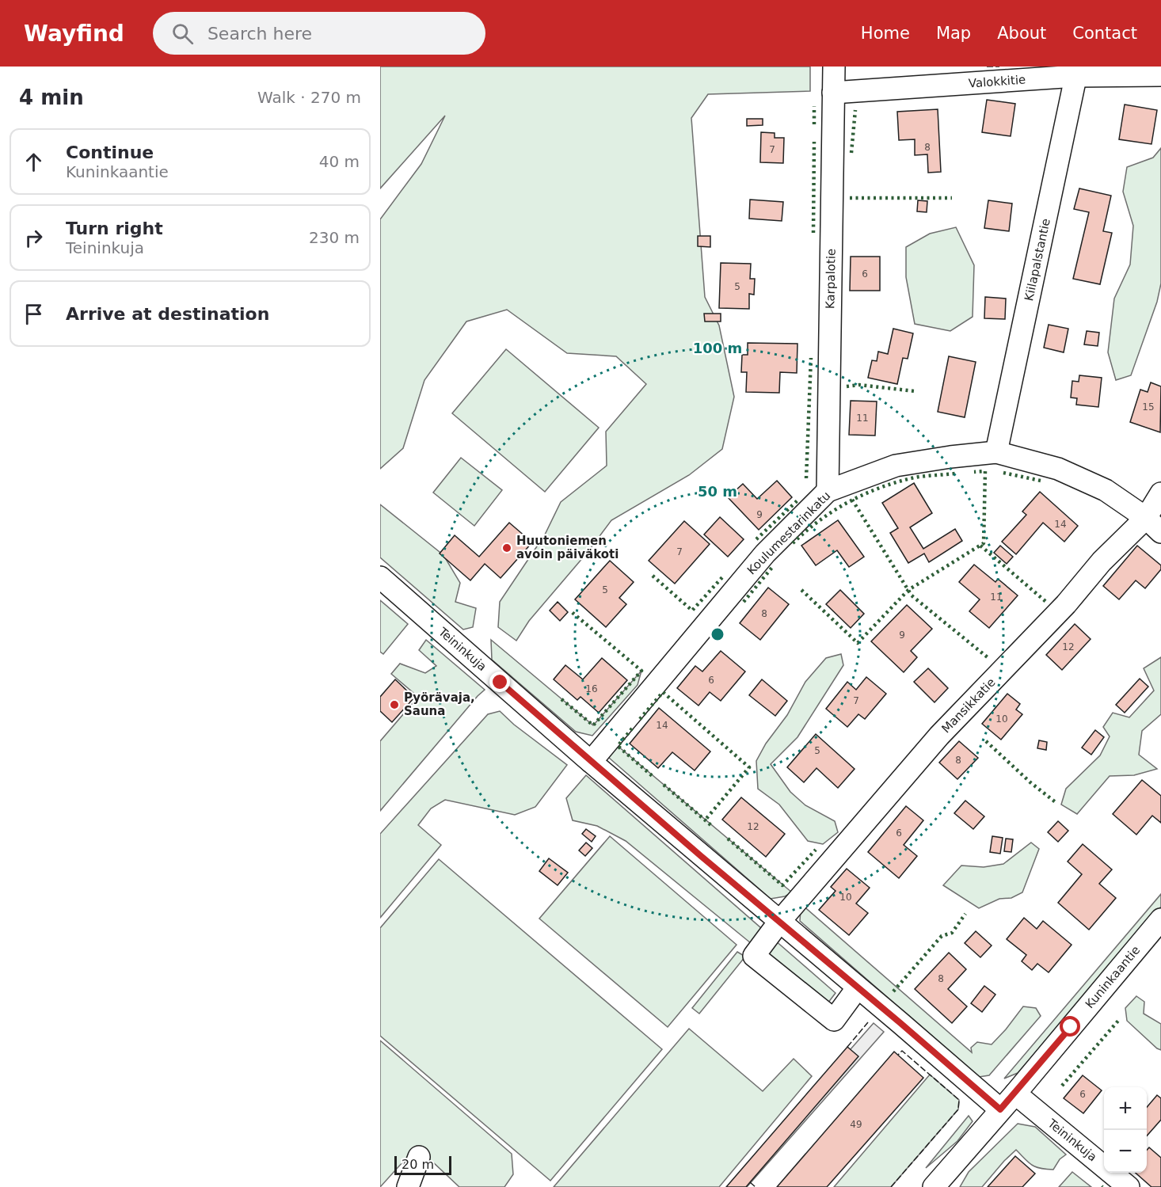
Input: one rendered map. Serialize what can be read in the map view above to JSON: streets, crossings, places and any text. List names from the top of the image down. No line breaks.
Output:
{"streets":{"street":["Valokkitie","Kiilapalstantie","Karpalotie","Koulumestarinkatu","Teininkuja","Mansikkatie","Kuninkaantie"]},"crossings":[["Valokkitie","Kiilapalstantie"],["Valokkitie","Karpalotie"],["Kiilapalstantie","Koulumestarinkatu"],["Karpalotie","Koulumestarinkatu"],["Koulumestarinkatu","Teininkuja"],["Koulumestarinkatu","Mansikkatie"],["Teininkuja","Mansikkatie"],["Teininkuja","Kuninkaantie"]],"places":["Huutoniemen avoin päiväkoti","Pyörävaja, Sauna"],"house_numbers":["8","7","6","5","15","11","9","14","7","5","11","8","9","12","6","16","7","10","14","5","8","12","6","10","8","6","49"],"scale_bar":"20 m","page":{"header":"Wayfind","search":"Search here","nav":["Home","Map","About","Contact"],"heading":["4 min","Walk · 270 m"],"list":[["Continue","Kuninkaantie","40 m"],["Turn right","Teininkuja","230 m"],"Arrive at destination"],"map_buttons":["+","−"],"scale":"20 m"},"rings":["100 m","50 m"]}
